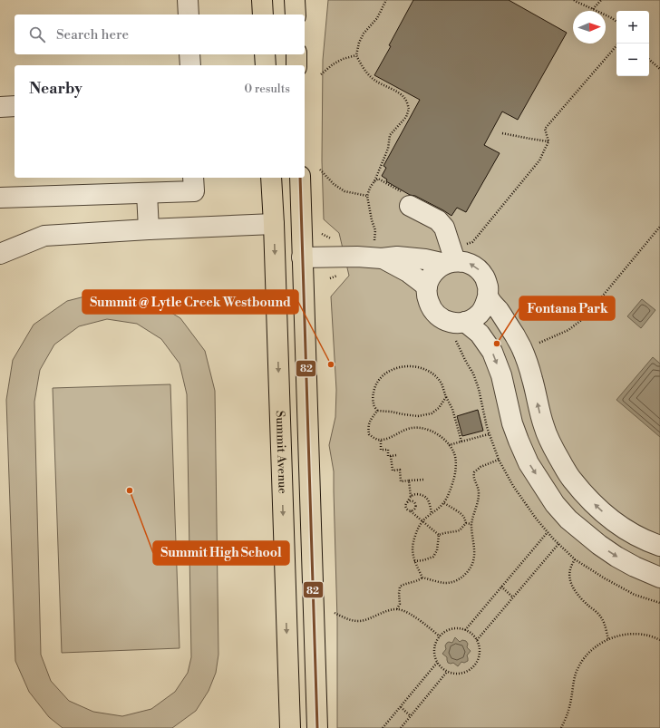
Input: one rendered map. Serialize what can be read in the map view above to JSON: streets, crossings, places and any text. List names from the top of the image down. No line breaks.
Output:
{"streets":{"main road":["Summit Avenue"]},"places":["Fontana Park","Summit @ Lytle Creek Westbound","Summit High School"],"lines":["transit line 82"],"north":"right","page":{"map_buttons":["+","−"],"search":"Search here","heading":["Nearby","0 results"]}}
